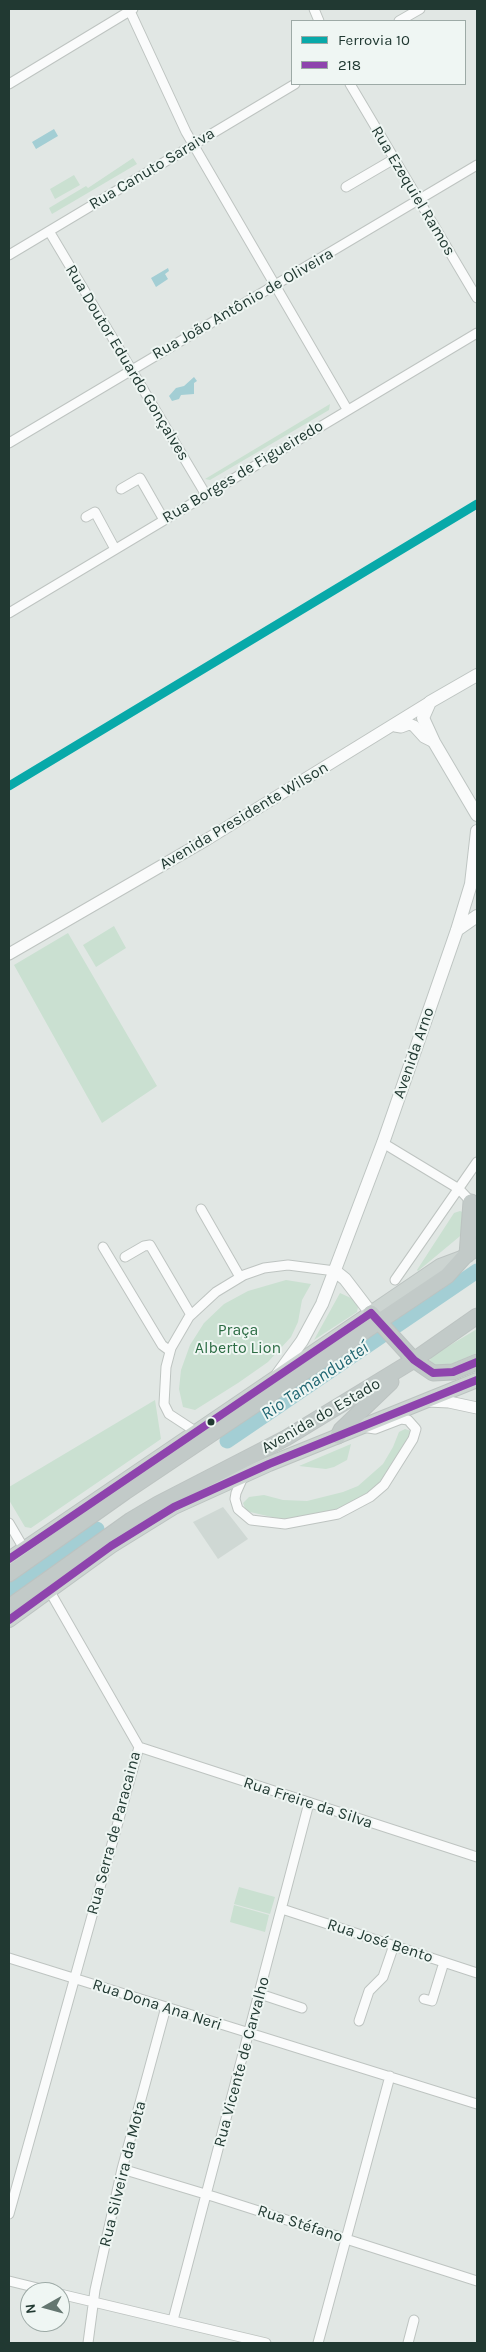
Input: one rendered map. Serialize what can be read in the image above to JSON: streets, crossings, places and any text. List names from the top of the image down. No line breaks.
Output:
{"streets":{"highway":["Avenida do Estado"],"main road":["Avenida Presidente Wilson","Avenida Arno"],"street":["Rua Canuto Saraiva","Rua Ezequiel Ramos","Rua João Antônio de Oliveira","Rua Doutor Eduardo Gonçalves","Rua Borges de Figueiredo","Rua Freire da Silva","Rua Serra de Paracaina","Rua José Bento","Rua Dona Ana Neri","Rua Vicente de Carvalho","Rua Silveira da Mota","Rua Stéfano"]},"crossings":[["Rua Canuto Saraiva","Rua Doutor Eduardo Gonçalves"],["Rua Ezequiel Ramos","Rua João Antônio de Oliveira"],["Rua João Antônio de Oliveira","Rua Doutor Eduardo Gonçalves"],["Rua Doutor Eduardo Gonçalves","Rua Borges de Figueiredo"],["Avenida do Estado","Rua Serra de Paracaina"],["Rua Freire da Silva","Rua Serra de Paracaina"],["Rua Freire da Silva","Rua Vicente de Carvalho"],["Rua Serra de Paracaina","Rua Dona Ana Neri"],["Rua José Bento","Rua Vicente de Carvalho"],["Rua Dona Ana Neri","Rua Vicente de Carvalho"],["Rua Dona Ana Neri","Rua Silveira da Mota"],["Rua Vicente de Carvalho","Rua Stéfano"],["Rua Silveira da Mota","Rua Stéfano"]],"water":["Rio Tamanduateí"],"parks":["Praça Alberto Lion"],"lines":["rail line 10","transit line 218"],"legend":["Ferrovia 10","218"],"north":"left"}
